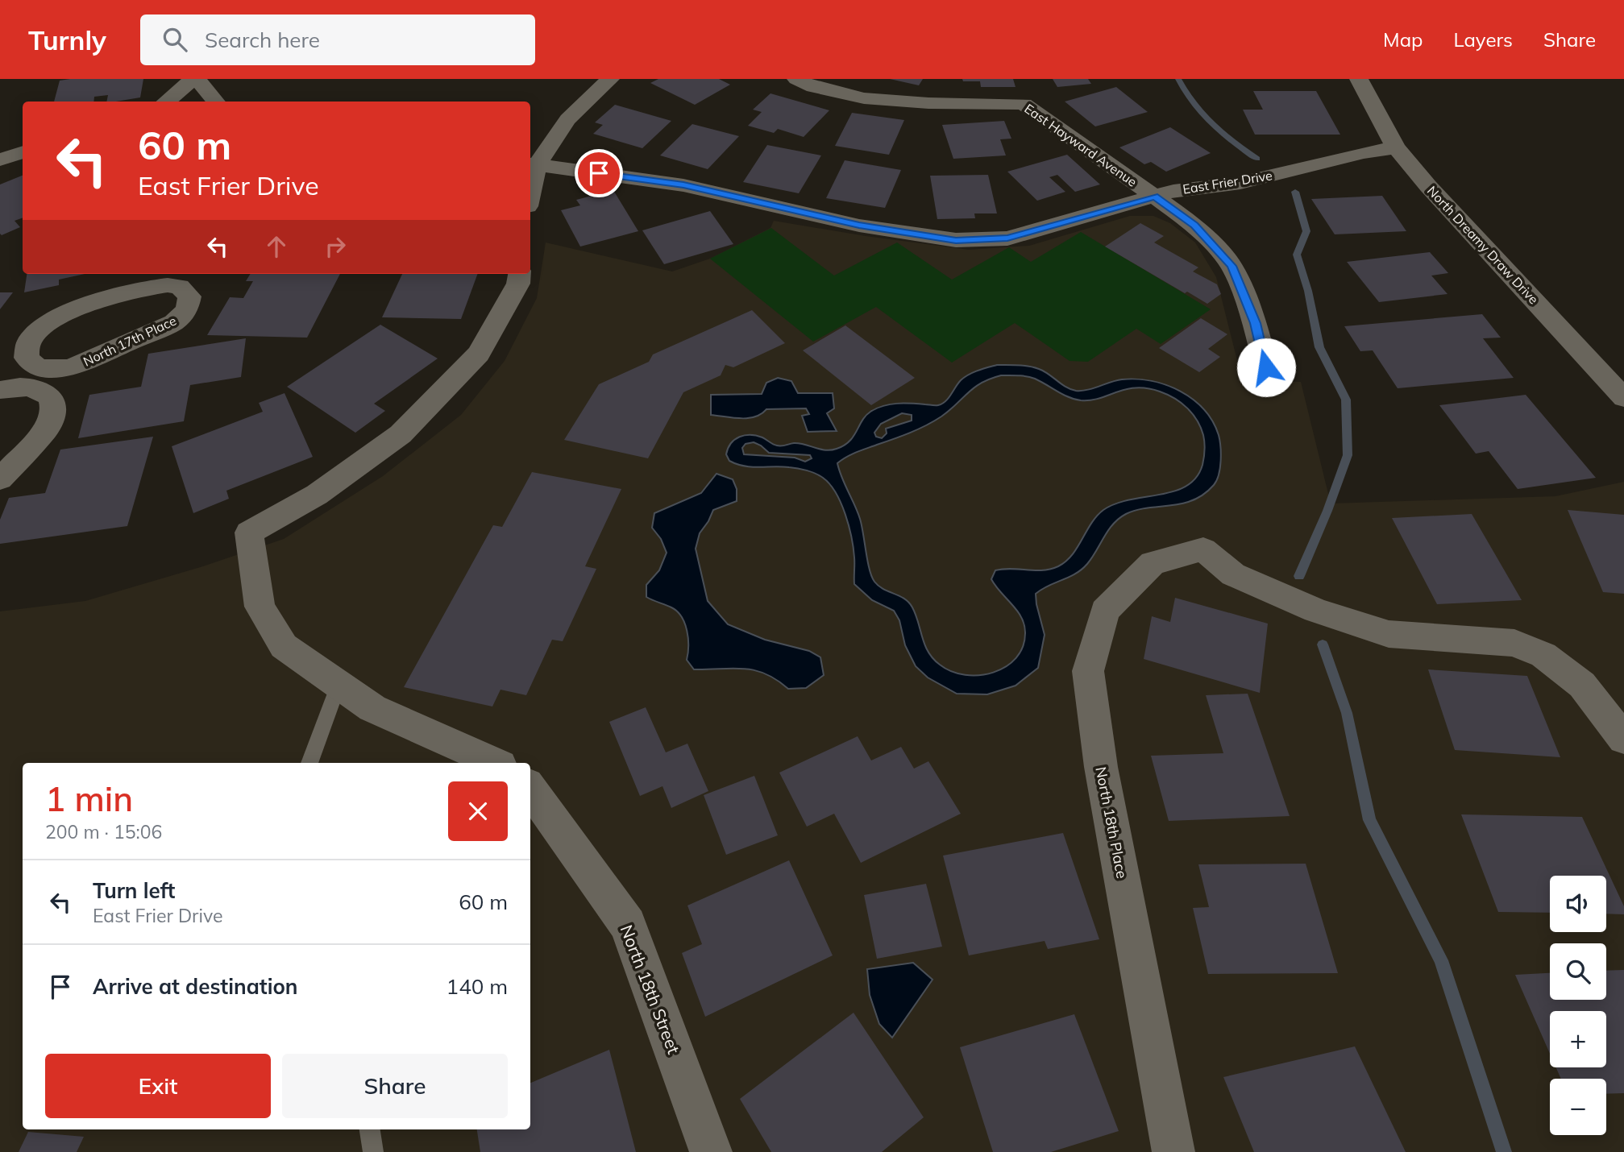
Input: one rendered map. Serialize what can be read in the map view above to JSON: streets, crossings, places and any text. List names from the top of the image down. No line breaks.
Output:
{"streets":{"street":["East Hayward Avenue","East Frier Drive","North Dreamy Draw Drive","North 17th Place","North 18th Place","North 18th Street"]},"crossings":[["East Hayward Avenue","East Frier Drive"],["East Frier Drive","North Dreamy Draw Drive"]],"page":{"header":"Turnly","search":"Search here","nav":["Map","Layers","Share"],"turn":["60 m","East Frier Drive"],"heading":["1 min","200 m · 15:06"],"list":[{"name":"Turn left","note":"East Frier Drive","value":"60 m"},{"name":"Arrive at destination","value":"140 m"}],"map_buttons":["+","−"],"buttons":["Exit","Share"]}}
